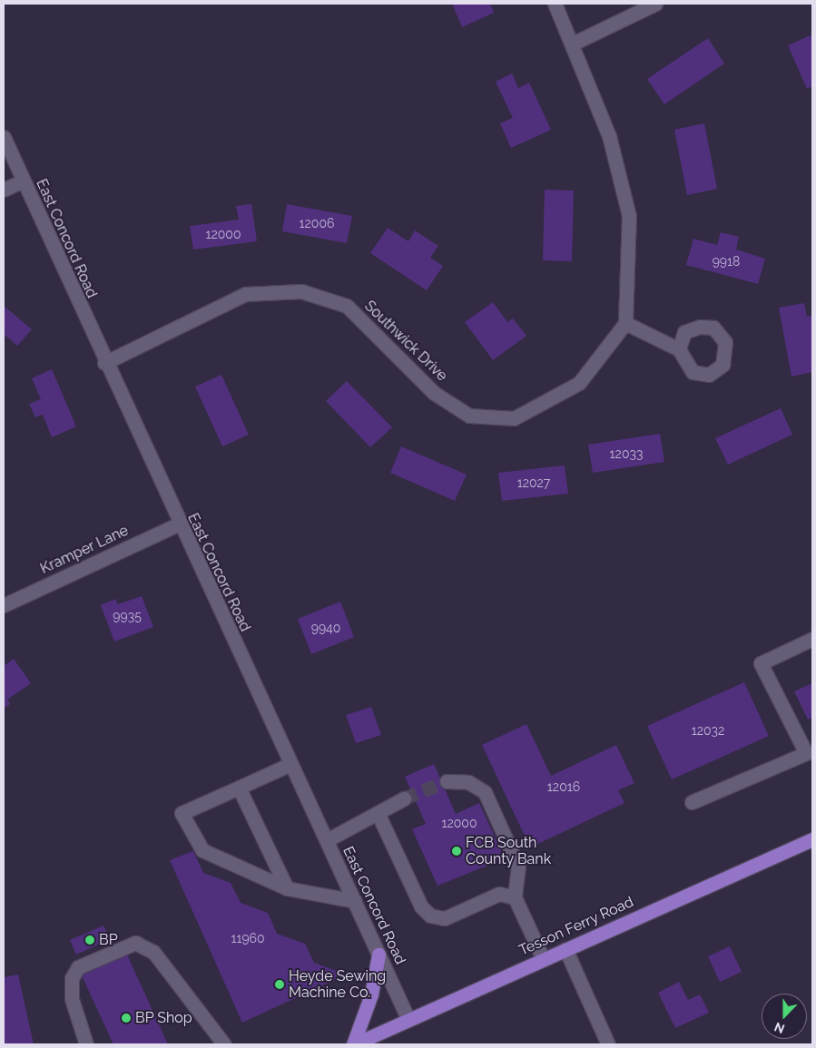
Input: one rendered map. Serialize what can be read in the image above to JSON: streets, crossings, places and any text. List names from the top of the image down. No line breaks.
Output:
{"streets":{"main road":["Tesson Ferry Road"],"street":["East Concord Road","Southwick Drive","Kramper Lane"]},"crossings":[["East Concord Road","Southwick Drive"],["East Concord Road","Kramper Lane"],["East Concord Road","Tesson Ferry Road"]],"places":["FCB South County Bank","BP","Heyde Sewing Machine Co.","BP Shop"],"house_numbers":["12006","12000","9918","12033","12027","9935","9940","12032","12016","12000","11960"],"north":"bottom"}
